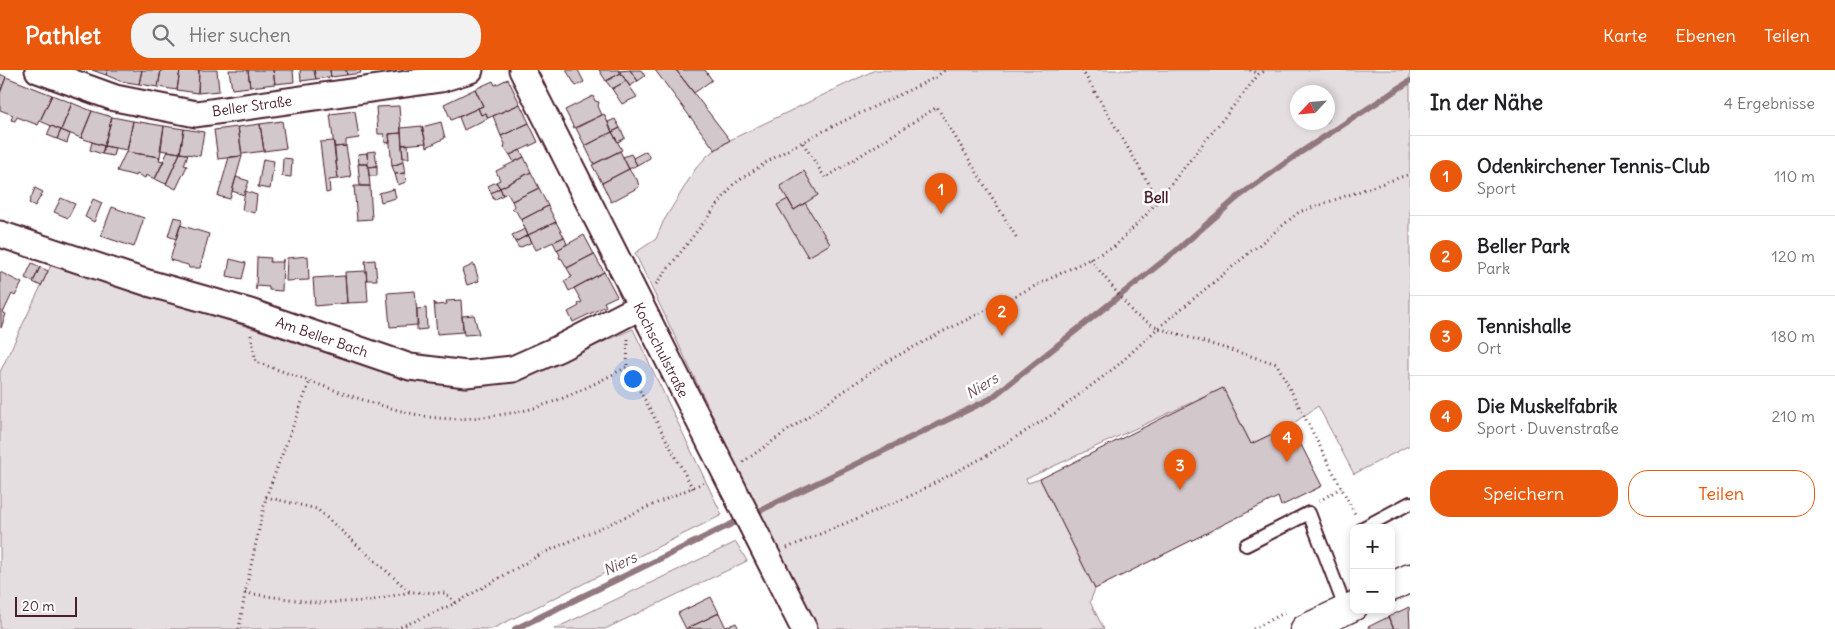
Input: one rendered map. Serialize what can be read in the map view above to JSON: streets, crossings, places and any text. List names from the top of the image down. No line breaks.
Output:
{"streets":{"street":["Beller Straße","Am Beller Bach","Kochschulstraße"]},"crossings":[["Am Beller Bach","Kochschulstraße"]],"districts":["Bell"],"water":["Niers"],"scale_bar":"20 m","north":"bottom left","page":{"header":"Pathlet","search":"Hier suchen","nav":["Karte","Ebenen","Teilen"],"heading":["In der Nähe","4 Ergebnisse"],"list":[{"mark":"1","name":"Odenkirchener Tennis-Club","note":"Sport","value":"110 m"},{"mark":"2","name":"Beller Park","note":"Park","value":"120 m"},{"mark":"3","name":"Tennishalle","note":"Ort","value":"180 m"},{"mark":"4","name":"Die Muskelfabrik","note":"Sport · Duvenstraße","value":"210 m"}],"pins":["1","2","4","3"],"buttons":["Speichern","Teilen"],"map_buttons":["+","−"],"scale":"20 m"}}
